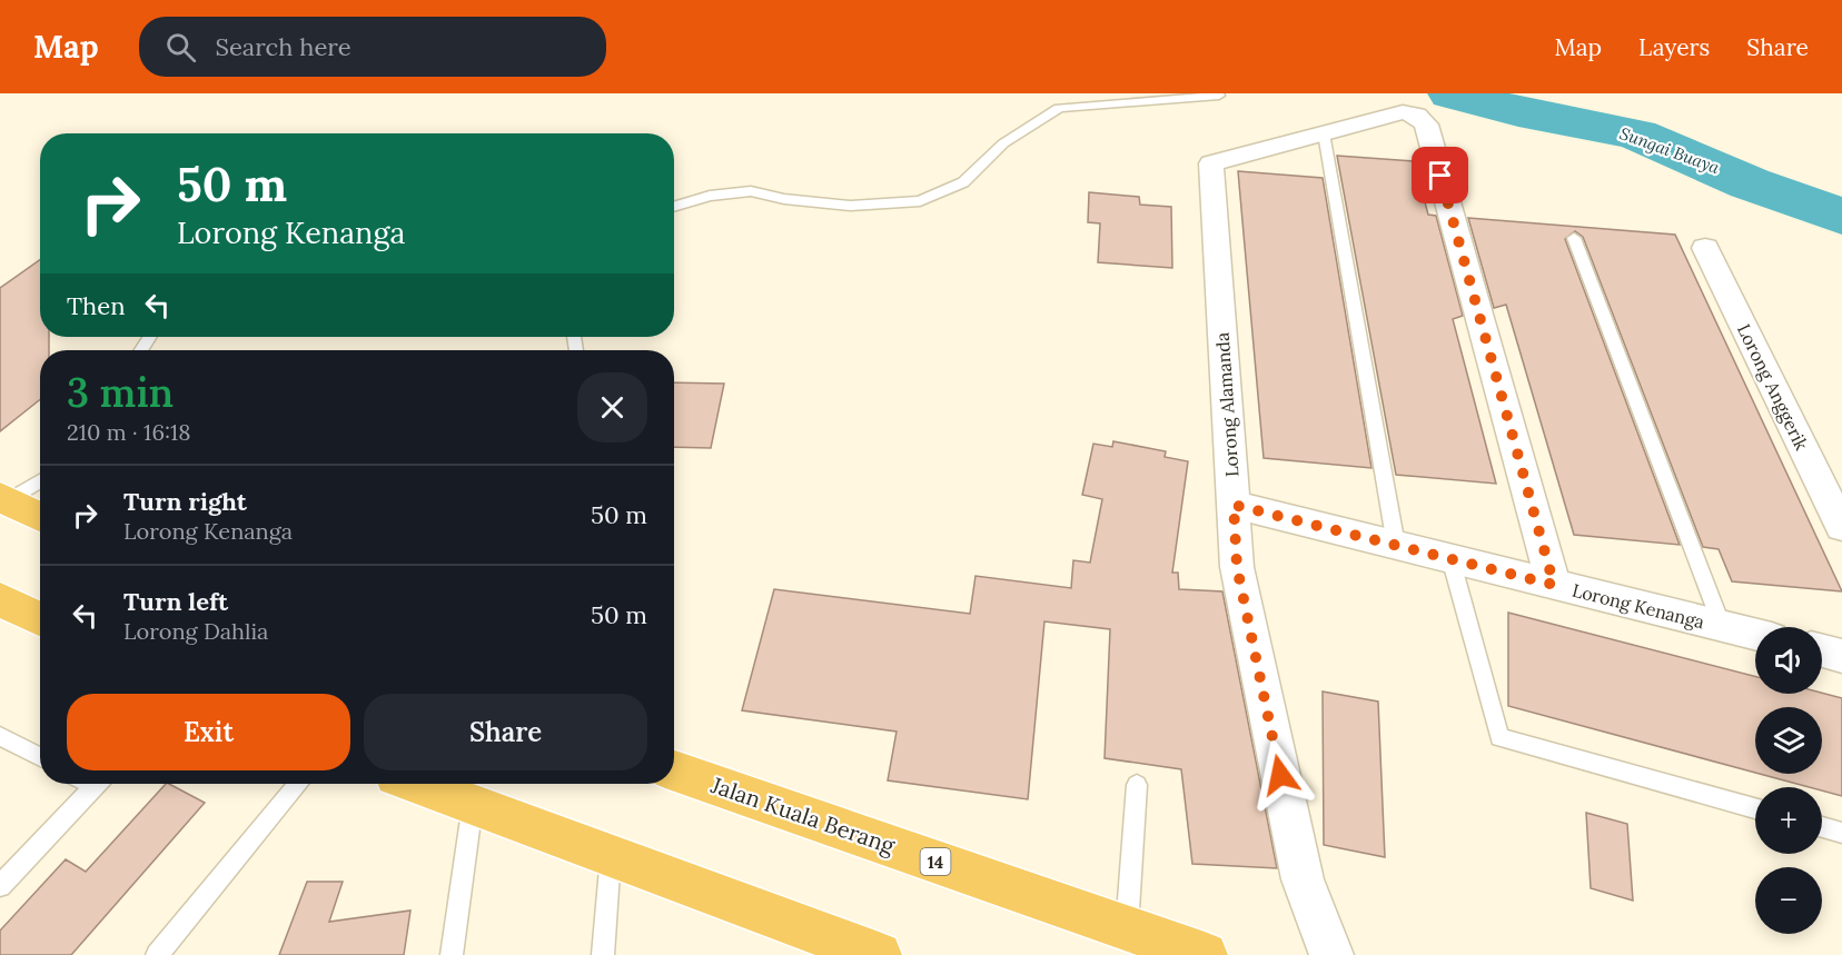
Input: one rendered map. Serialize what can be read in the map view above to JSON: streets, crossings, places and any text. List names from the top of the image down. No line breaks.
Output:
{"streets":{"highway":["Jalan Kuala Berang","14"],"street":["Lorong Anggerik","Lorong Alamanda","Lorong Kenanga"]},"crossings":[["Lorong Alamanda","Lorong Kenanga"]],"water":["Sungai Buaya"],"page":{"header":"Map","search":"Search here","nav":["Map","Layers","Share"],"turn":["50 m","Lorong Kenanga"],"then":"Then","heading":["3 min","210 m · 16:18"],"list":[{"name":"Turn right","note":"Lorong Kenanga","value":"50 m"},{"name":"Turn left","note":"Lorong Dahlia","value":"50 m"}],"map_buttons":["+","−"],"buttons":["Exit","Share"]}}
